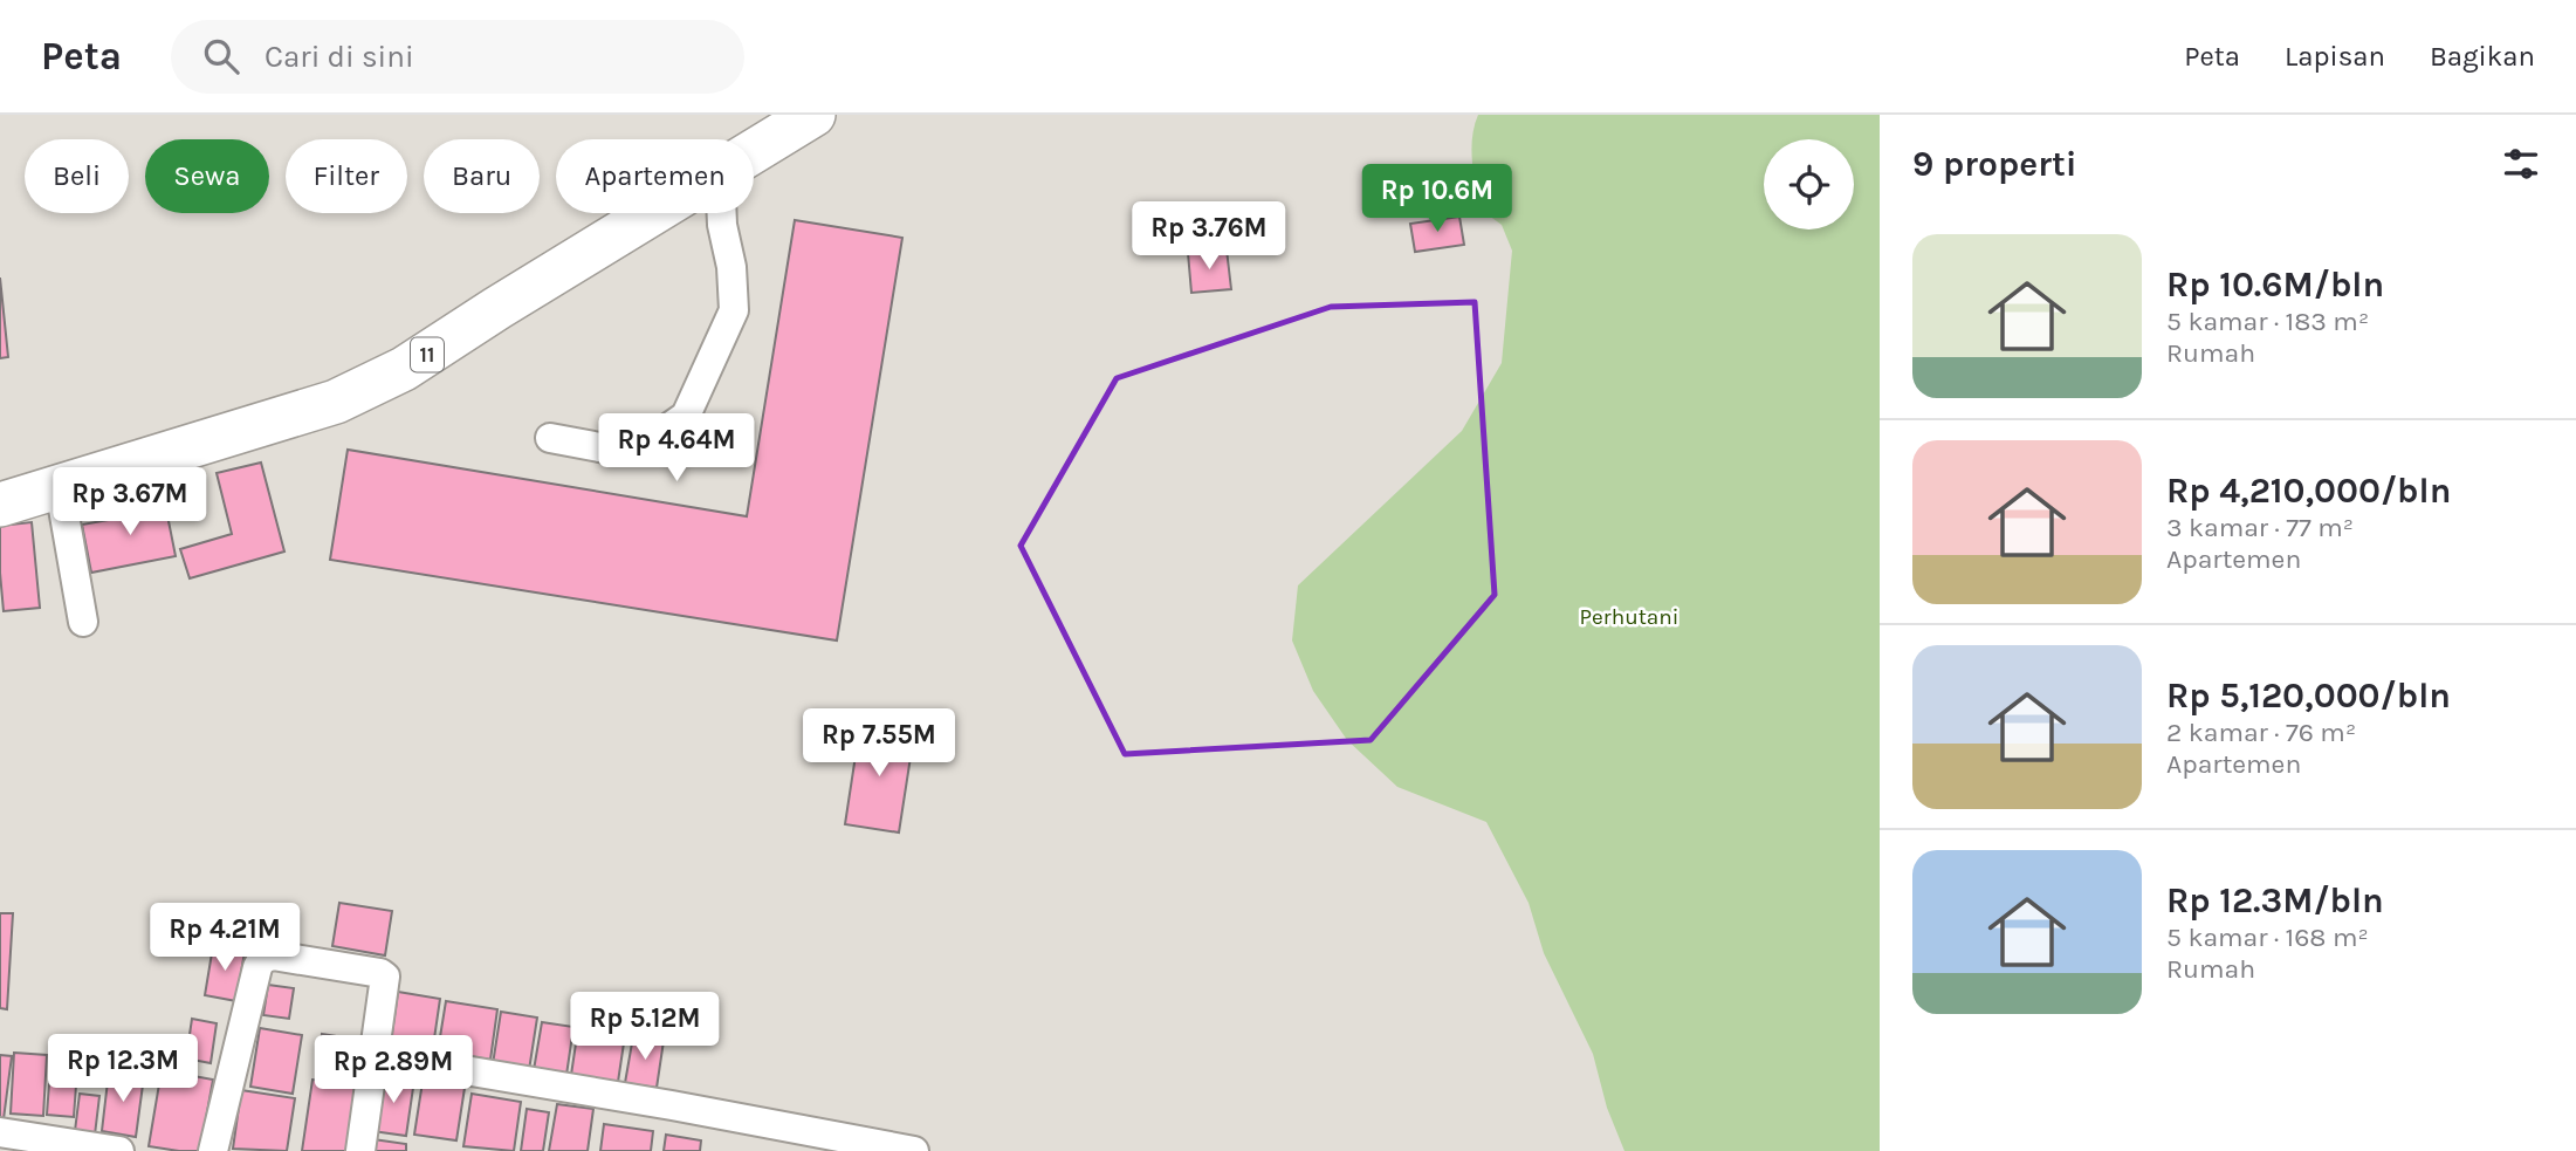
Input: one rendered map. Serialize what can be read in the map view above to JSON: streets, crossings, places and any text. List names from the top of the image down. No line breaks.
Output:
{"streets":{"highway":["11"]},"parks":["Perhutani"],"page":{"header":"Peta","search":"Cari di sini","nav":["Peta","Lapisan","Bagikan"],"heading":"9 properti","chip":["Beli","Sewa","Filter","Baru","Apartemen"],"price":["Rp 10.6M","Rp 3.76M","Rp 4.64M","Rp 3.67M","Rp 7.55M","Rp 4.21M","Rp 5.12M","Rp 12.3M","Rp 2.89M"],"list":[{"name":"Rp 10.6M/bln","note":"5 kamar · 183 m² · Rumah"},{"name":"Rp 4,210,000/bln","note":"3 kamar · 77 m² · Apartemen"},{"name":"Rp 5,120,000/bln","note":"2 kamar · 76 m² · Apartemen"},{"name":"Rp 12.3M/bln","note":"5 kamar · 168 m² · Rumah"}]}}
